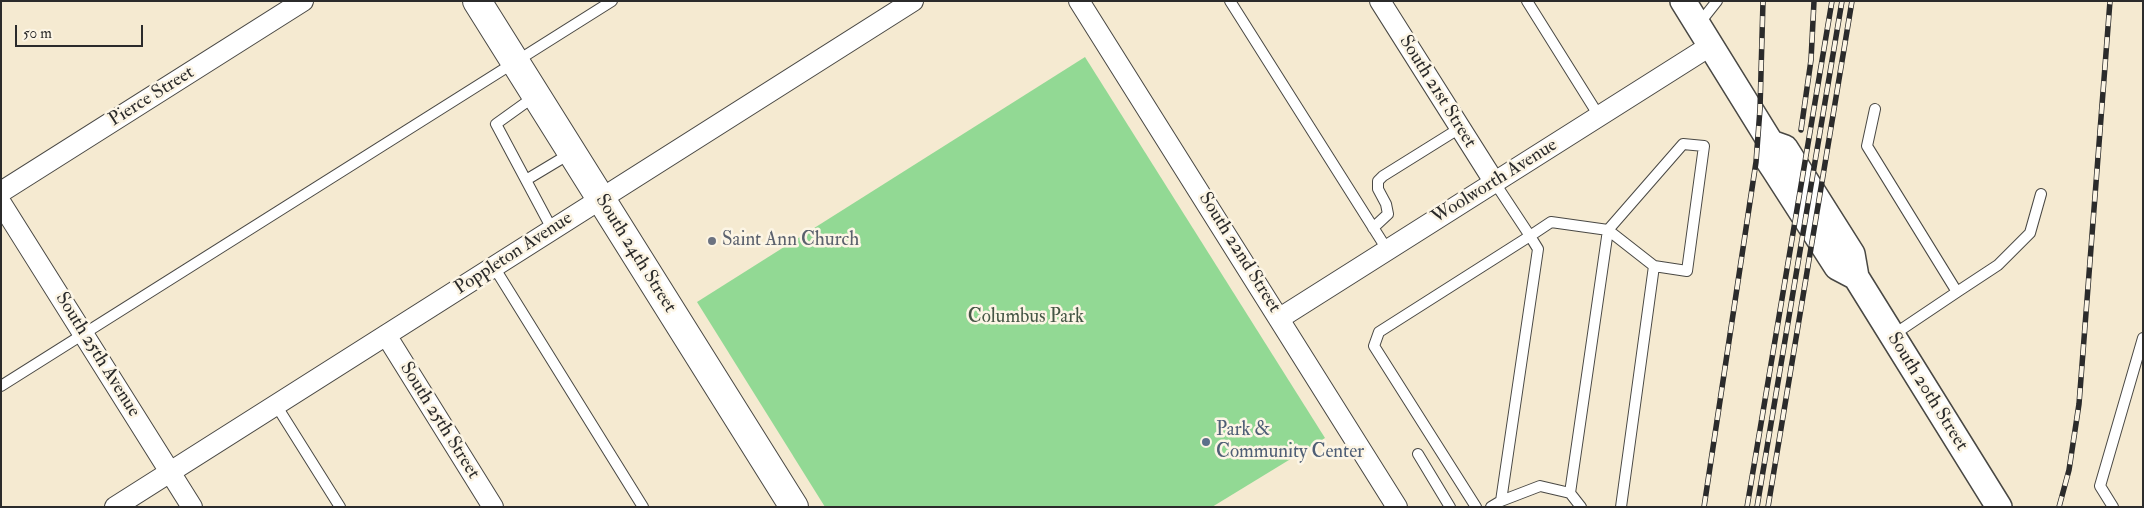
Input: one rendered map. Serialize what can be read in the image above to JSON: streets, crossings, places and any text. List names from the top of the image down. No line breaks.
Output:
{"streets":{"main road":["South 24th Street"],"street":["South 21st Street","Pierce Street","Woolworth Avenue","South 22nd Street","Poppleton Avenue","South 25th Avenue","South 20th Street","South 25th Street"]},"crossings":[["South 21st Street","Woolworth Avenue"],["Woolworth Avenue","South 22nd Street"],["Woolworth Avenue","South 20th Street"],["Poppleton Avenue","South 24th Street"],["Poppleton Avenue","South 25th Avenue"],["Poppleton Avenue","South 25th Street"]],"parks":["Columbus Park"],"places":["Saint Ann Church","Park & Community Center"],"scale_bar":"50 m"}
